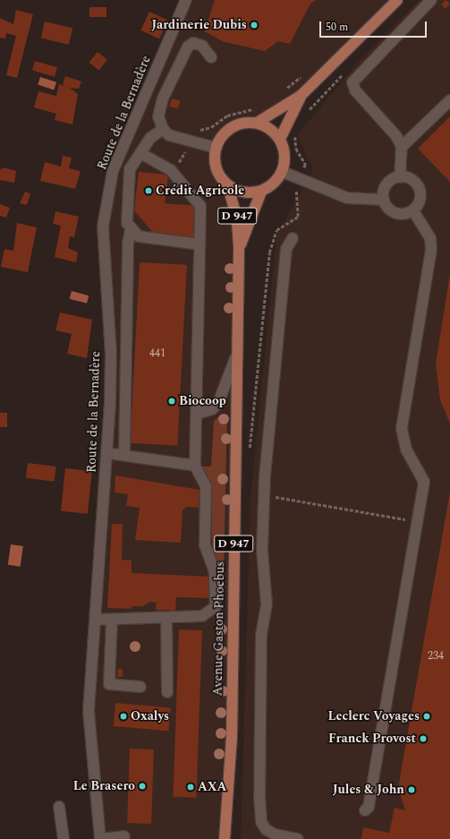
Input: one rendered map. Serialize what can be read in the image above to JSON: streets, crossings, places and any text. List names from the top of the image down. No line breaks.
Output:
{"streets":{"main road":["D 947","Avenue Gaston Phoebus"],"street":["Route de la Bernadère"]},"places":["Jardinerie Dubis","Crédit Agricole","Biocoop","Oxalys","Leclerc Voyages","Franck Provost","Le Brasero","AXA","Jules & John"],"house_numbers":["441","234"],"scale_bar":"50 m"}
